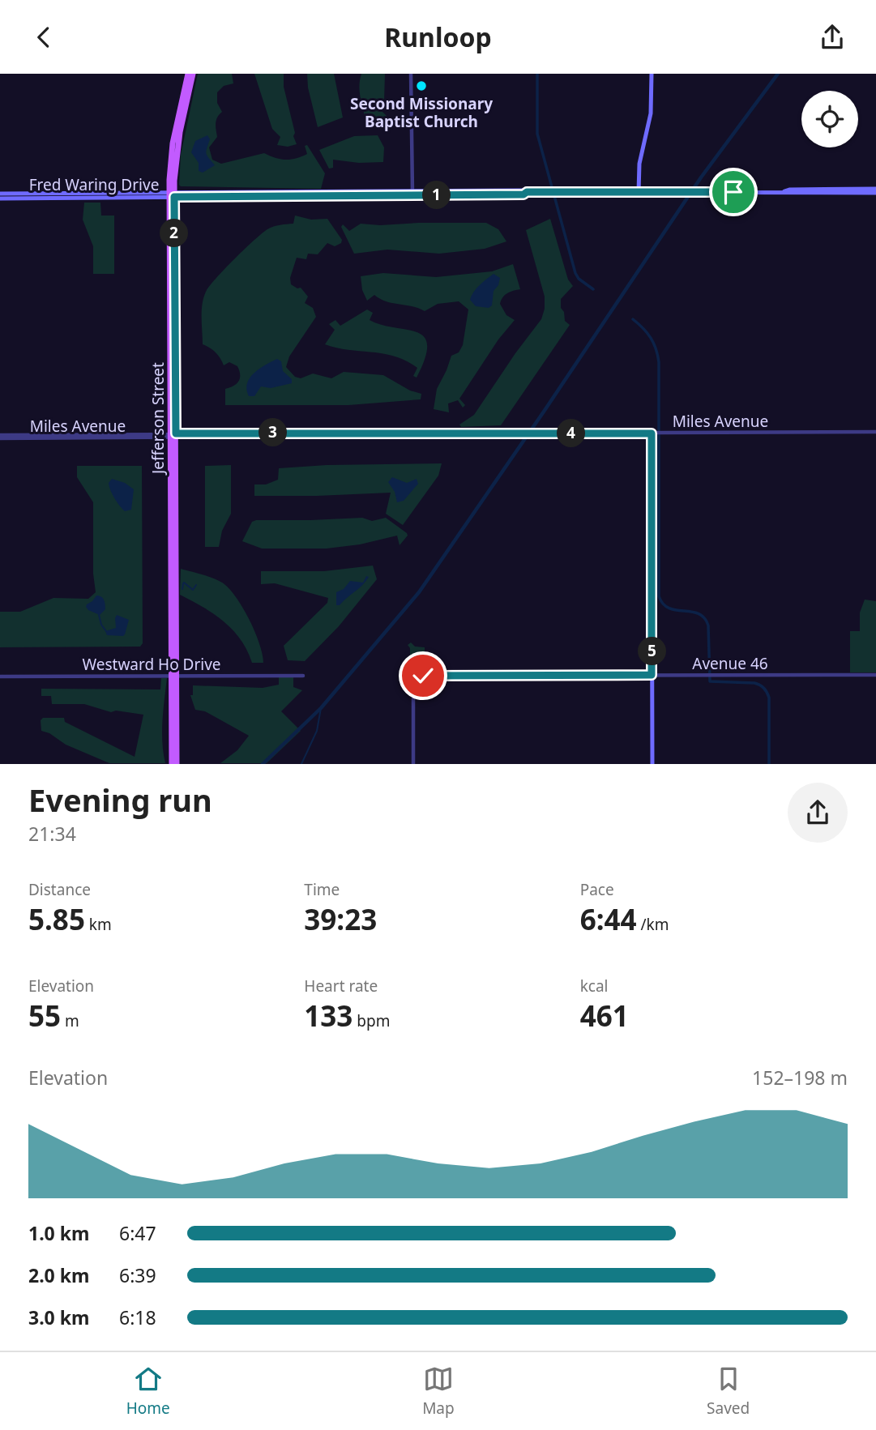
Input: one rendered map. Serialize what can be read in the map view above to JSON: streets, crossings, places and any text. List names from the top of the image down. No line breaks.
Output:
{"streets":{"main road":["Fred Waring Drive","Jefferson Street"],"street":["Miles Avenue","Avenue 46","Westward Ho Drive"]},"crossings":[["Fred Waring Drive","Jefferson Street"],["Jefferson Street","Miles Avenue"],["Jefferson Street","Westward Ho Drive"]],"places":["Second Missionary Baptist Church"],"page":{"header":"Runloop","pins":["1","2","3","4","5"],"heading":["Evening run","21:34"],"stats":[["Distance","5.85 km"],["Time","39:23"],["Pace","6:44 /km"],["Elevation","55 m"],["Heart rate","133 bpm"],["kcal","461"]],"chart":["Elevation","152–198 m"],"list":[{"name":"1.0 km","note":"6:47"},{"name":"2.0 km","note":"6:39"},{"name":"3.0 km","note":"6:18"}],"tabs":["Home","Map","Saved"]}}
